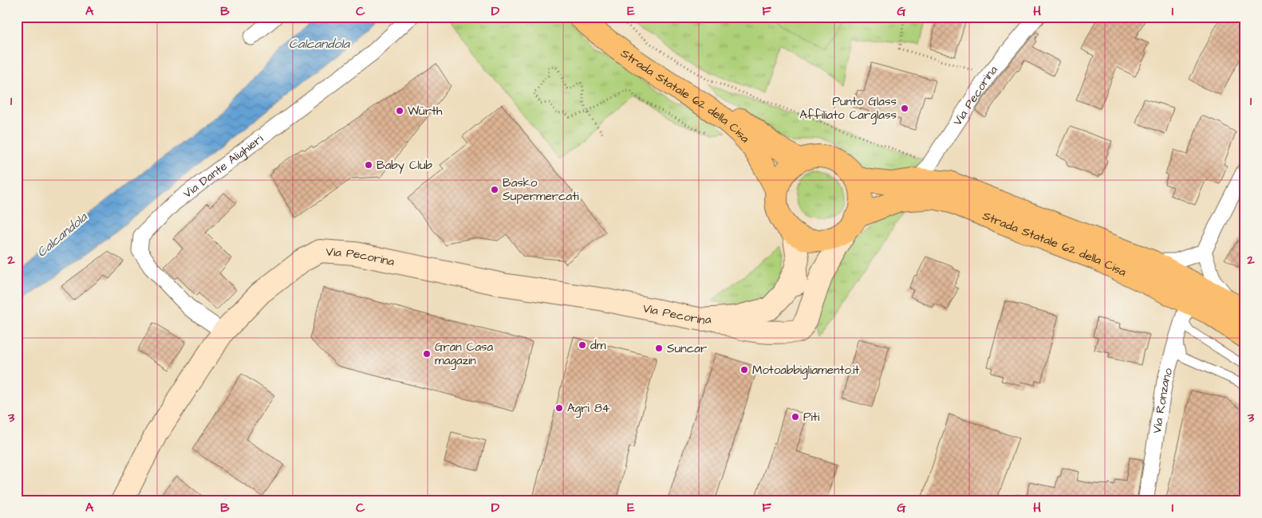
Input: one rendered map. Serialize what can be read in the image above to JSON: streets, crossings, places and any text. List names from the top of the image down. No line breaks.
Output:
{"streets":{"main road":["Strada Statale 62 della Cisa"],"street":["Via Pecorina","Via Dante Alighieri","Via Ronzano"]},"crossings":[["Via Pecorina","Strada Statale 62 della Cisa"],["Via Pecorina","Via Dante Alighieri"],["Strada Statale 62 della Cisa","Via Ronzano"]],"water":["Calcandola"],"places":["Punto Glass Affiliato Carglass","Würth","Baby Club","Basko Supermercati","dm","Suncar","Gran Casa magazin","Motoabbigliamento.it","Agri 84","Piti"],"grid":{"columns":["A","B","C","D","E","F","G","H","I"],"rows":["1","2","3"]}}
